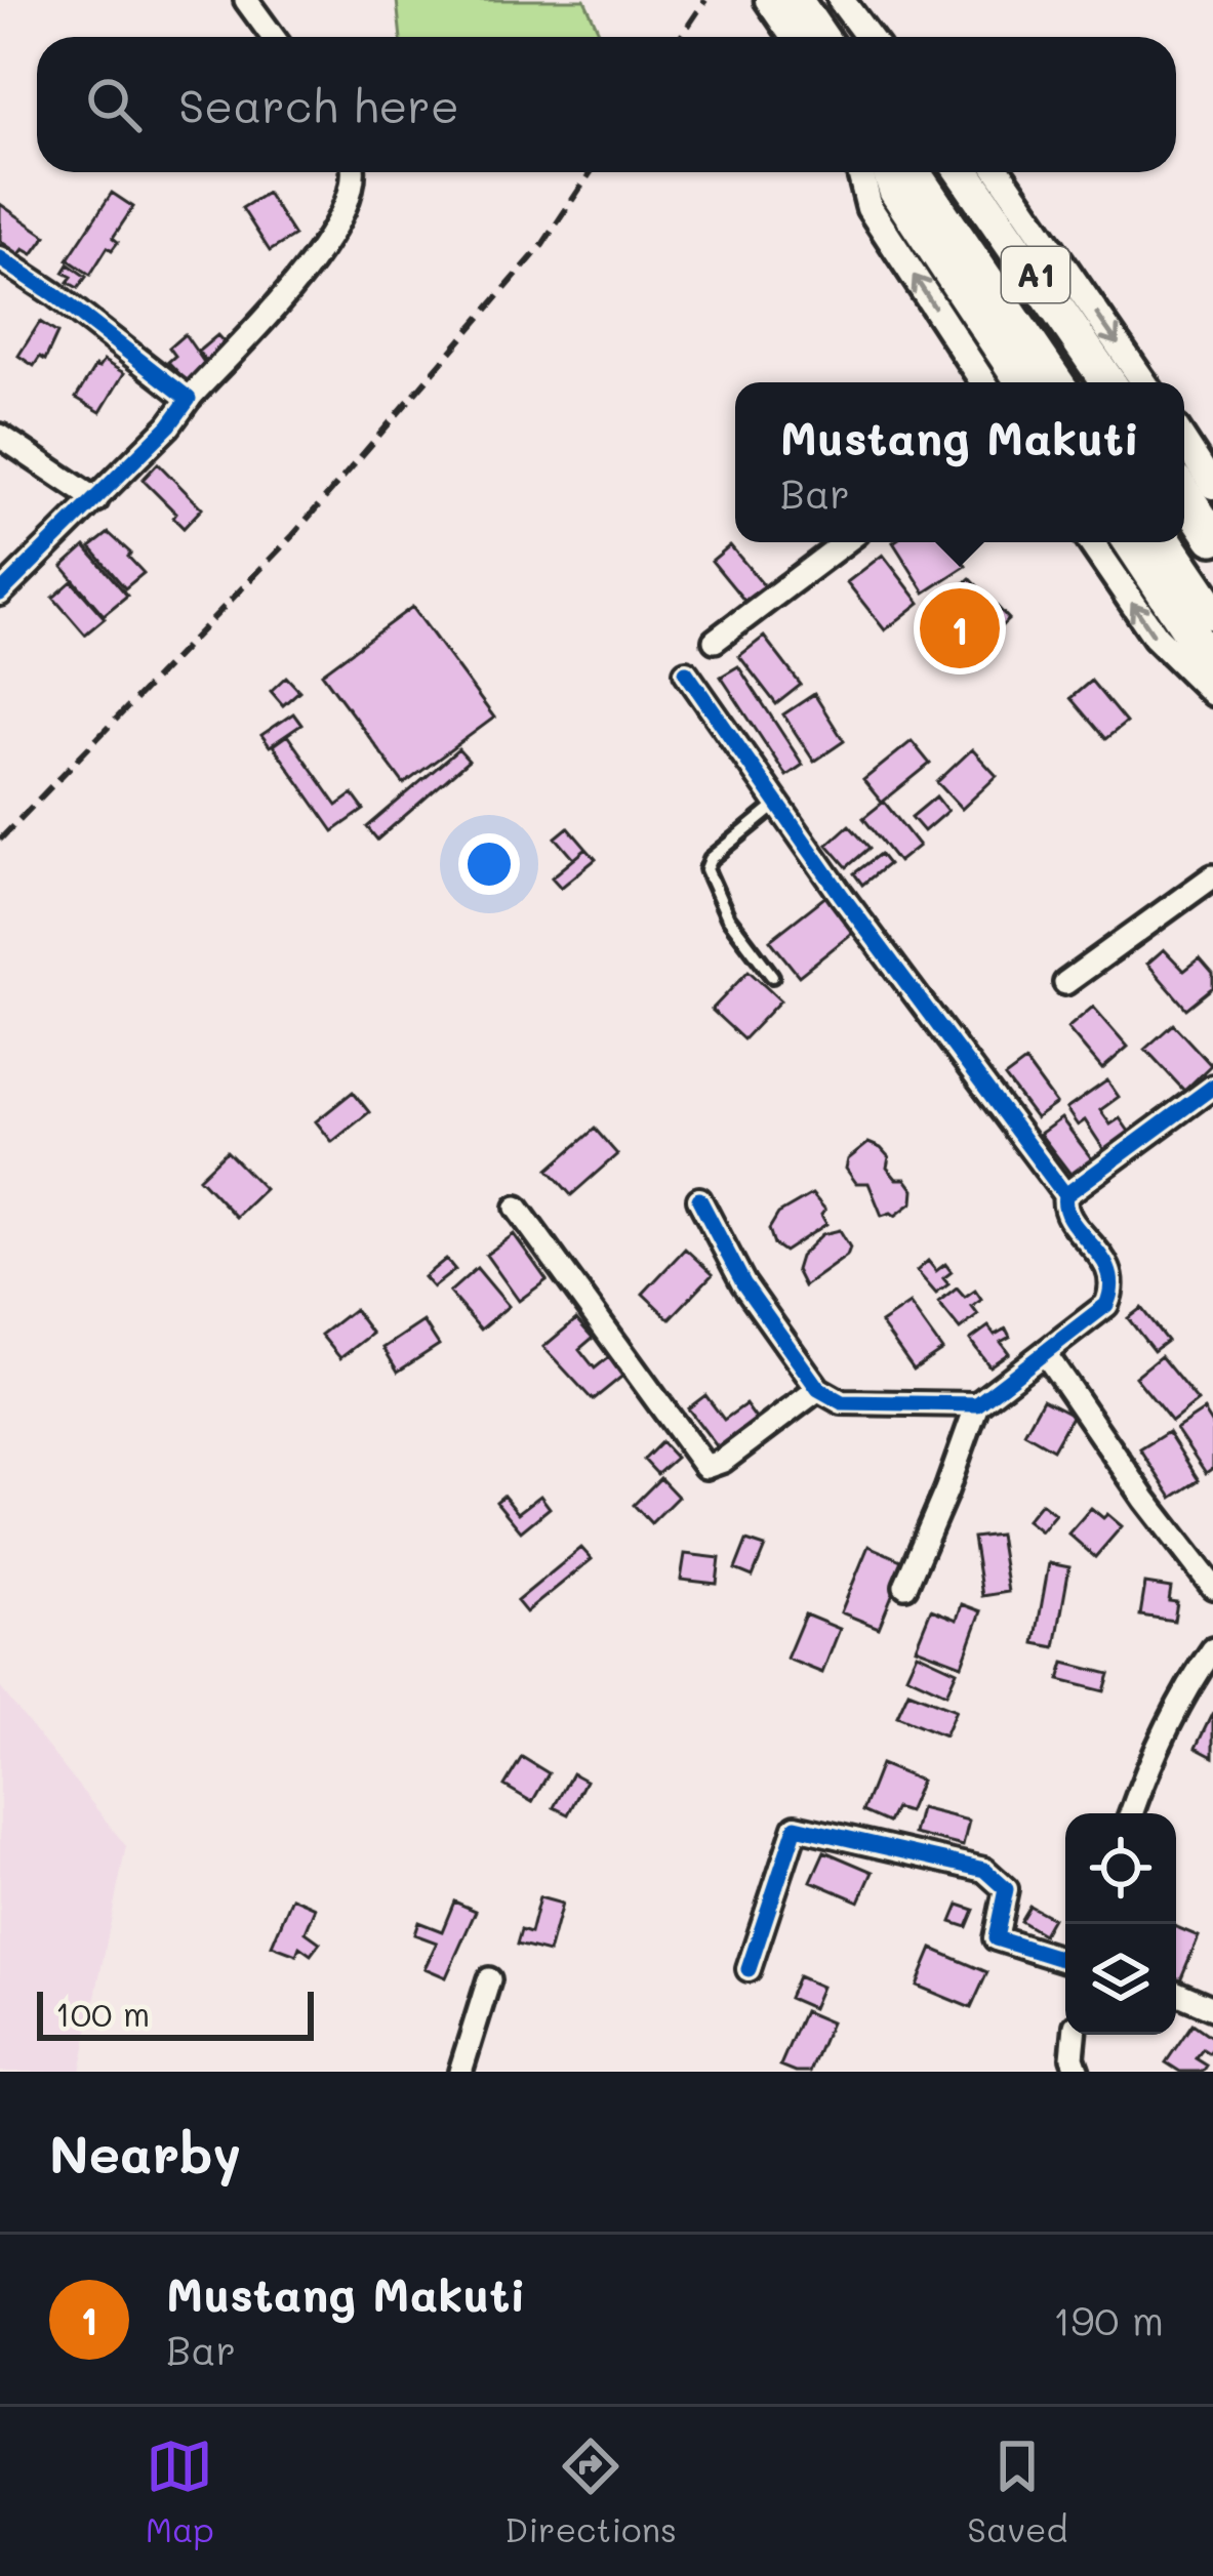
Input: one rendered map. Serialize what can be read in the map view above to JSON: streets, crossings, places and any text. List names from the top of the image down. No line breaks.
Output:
{"streets":{"highway":["A1"]},"scale_bar":"100 m","page":{"search":"Search here","popup":["Mustang Makuti","Bar"],"pins":"1","scale":"100 m","heading":"Nearby","list":[{"mark":"1","name":"Mustang Makuti","note":"Bar","value":"190 m"}],"nav":["Map","Directions","Saved"]}}
